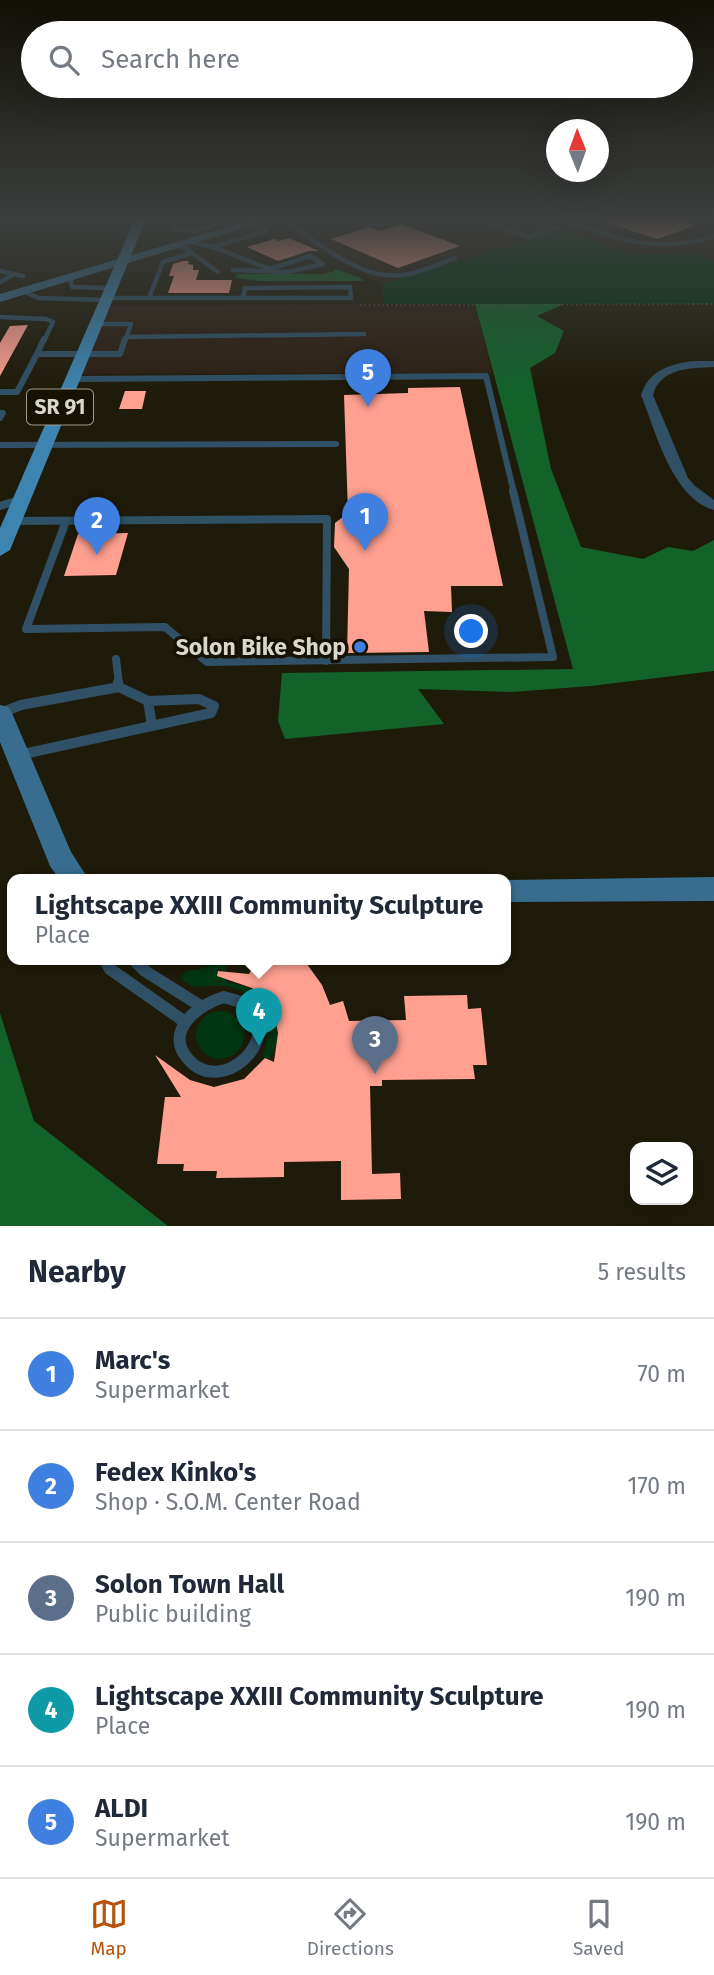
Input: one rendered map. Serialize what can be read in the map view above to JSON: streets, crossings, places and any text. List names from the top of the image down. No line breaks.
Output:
{"streets":{"main road":["SR 91"]},"places":["Solon Bike Shop"],"north":"top","page":{"search":"Search here","pins":["5","1","2","4","3"],"popup":["Lightscape XXIII Community Sculpture","Place"],"heading":["Nearby","5 results"],"list":[{"mark":"1","name":"Marc's","note":"Supermarket","value":"70 m"},{"mark":"2","name":"Fedex Kinko's","note":"Shop · S.O.M. Center Road","value":"170 m"},{"mark":"3","name":"Solon Town Hall","note":"Public building","value":"190 m"},{"mark":"4","name":"Lightscape XXIII Community Sculpture","note":"Place","value":"190 m"},{"mark":"5","name":"ALDI","note":"Supermarket","value":"190 m"}],"nav":["Map","Directions","Saved"]}}
